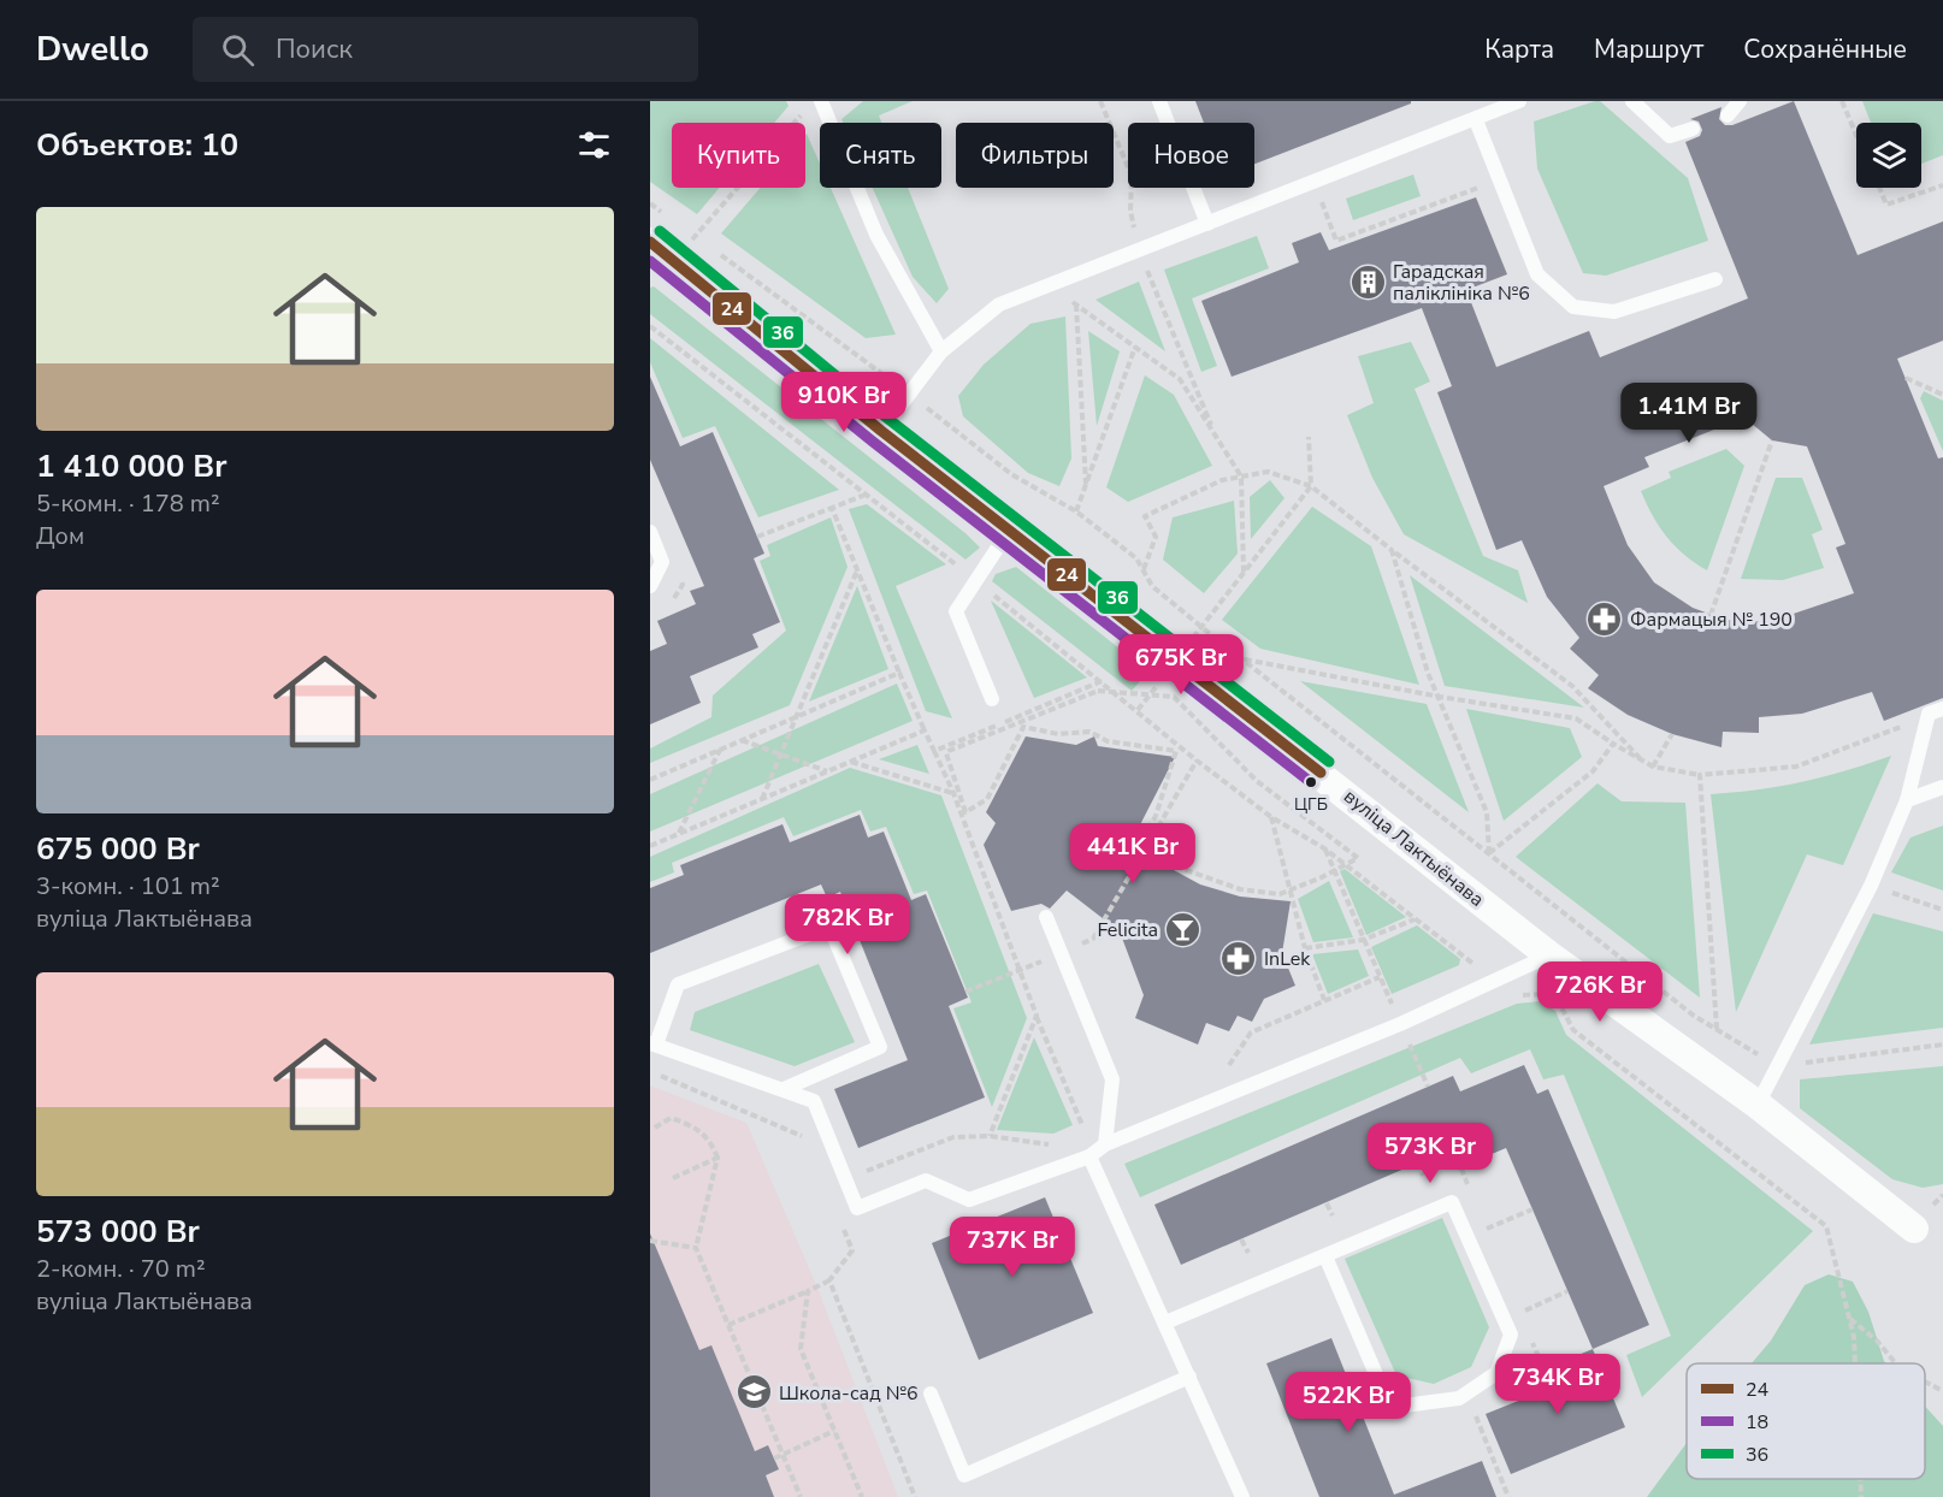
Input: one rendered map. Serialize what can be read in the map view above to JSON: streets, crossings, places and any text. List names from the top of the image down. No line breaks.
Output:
{"streets":{"street":["вуліца Лактыёнава"]},"places":{"building":["Гарадская паліклініка №6"],"pharmacy":["Фармацыя № 190","InLek"],"other":["ЦГБ"],"bar":["Felicita"],"school or university":["Школа-сад №6"]},"lines":["transit line 36","transit line 24","transit line 18"],"legend":["24","18","36"],"page":{"header":"Dwello","search":"Поиск","nav":["Карта","Маршрут","Сохранённые"],"heading":"Объектов: 10","chip":["Купить","Снять","Фильтры","Новое"],"list":[{"name":"1 410 000 Br","note":"5-комн. · 178 m² · Дом"},{"name":"675 000 Br","note":"3-комн. · 101 m² · вуліца Лактыёнава"},{"name":"573 000 Br","note":"2-комн. · 70 m² · вуліца Лактыёнава"}],"price":["910K Br","1.41M Br","675K Br","441K Br","782K Br","726K Br","573K Br","737K Br","734K Br","522K Br"]}}
